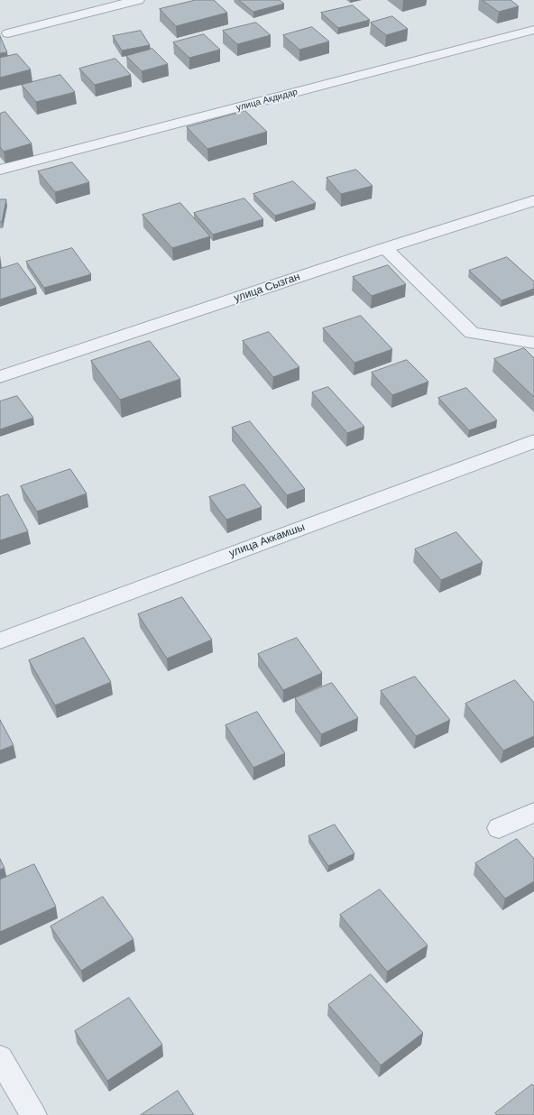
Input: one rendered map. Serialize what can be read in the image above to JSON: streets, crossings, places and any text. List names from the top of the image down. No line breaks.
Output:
{"streets":{"street":["улица Акдидар","улица Сызган","улица Аккамшы"]}}
